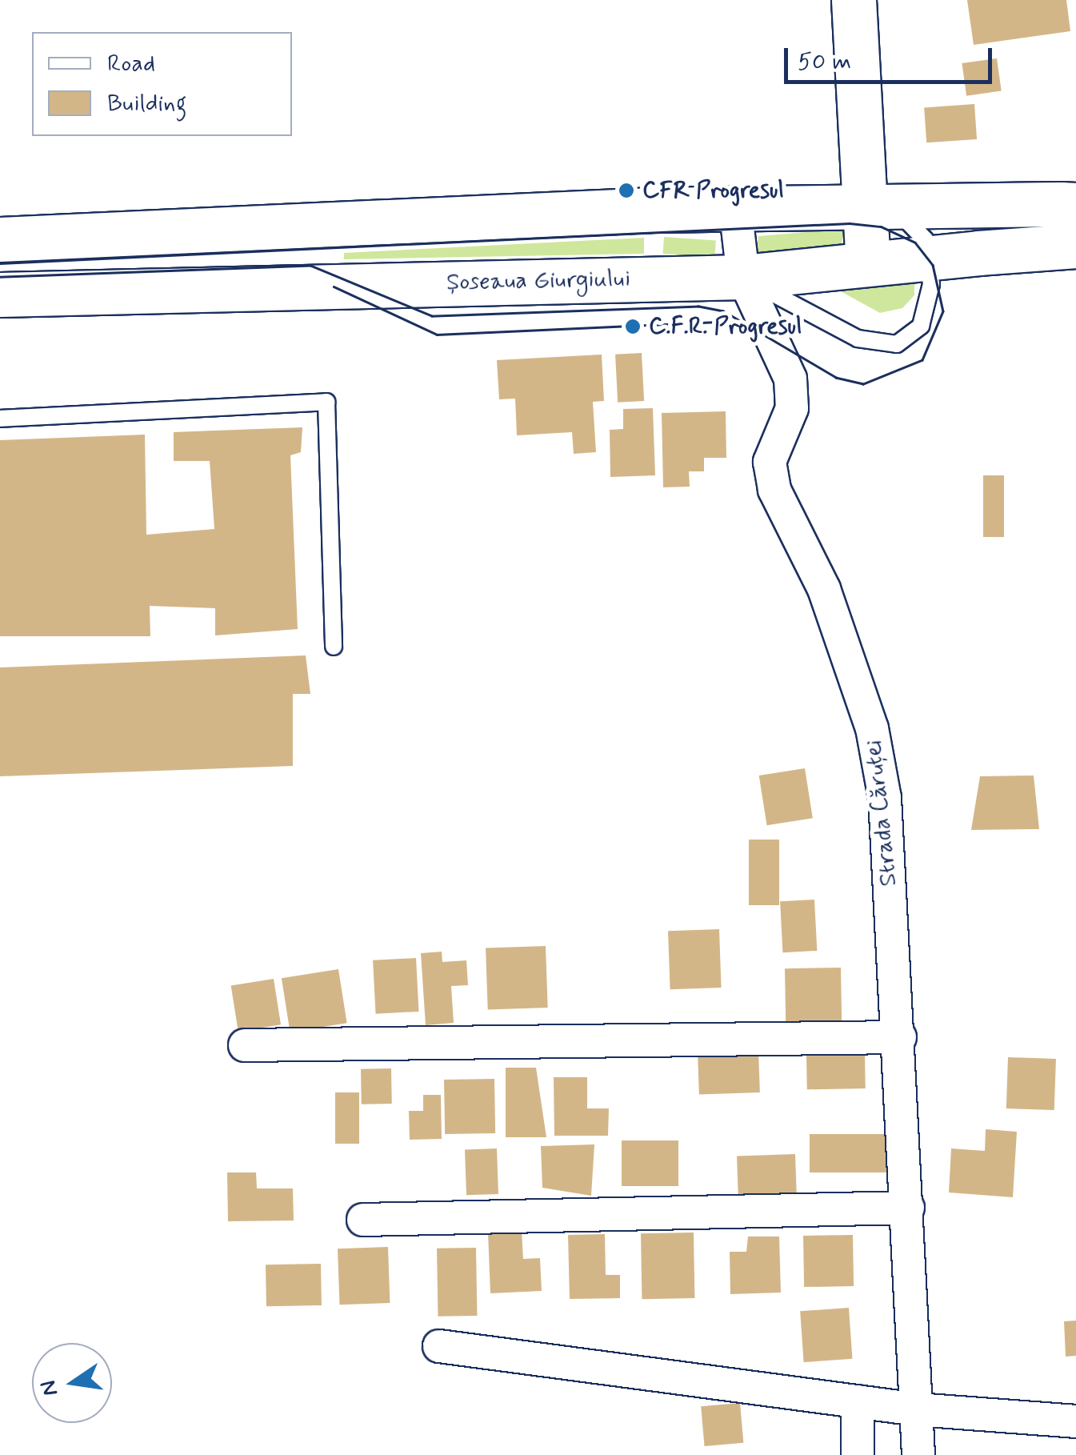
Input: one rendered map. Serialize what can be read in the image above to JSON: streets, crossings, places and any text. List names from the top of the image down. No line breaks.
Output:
{"streets":{"main road":["Șoseaua Giurgiului"],"street":["Strada Căruței"]},"crossings":[["Șoseaua Giurgiului","Strada Căruței"]],"places":["CFR Progresul","C.F.R. Progresul"],"legend":["Road","Building"],"scale_bar":"50 m","north":"left"}
